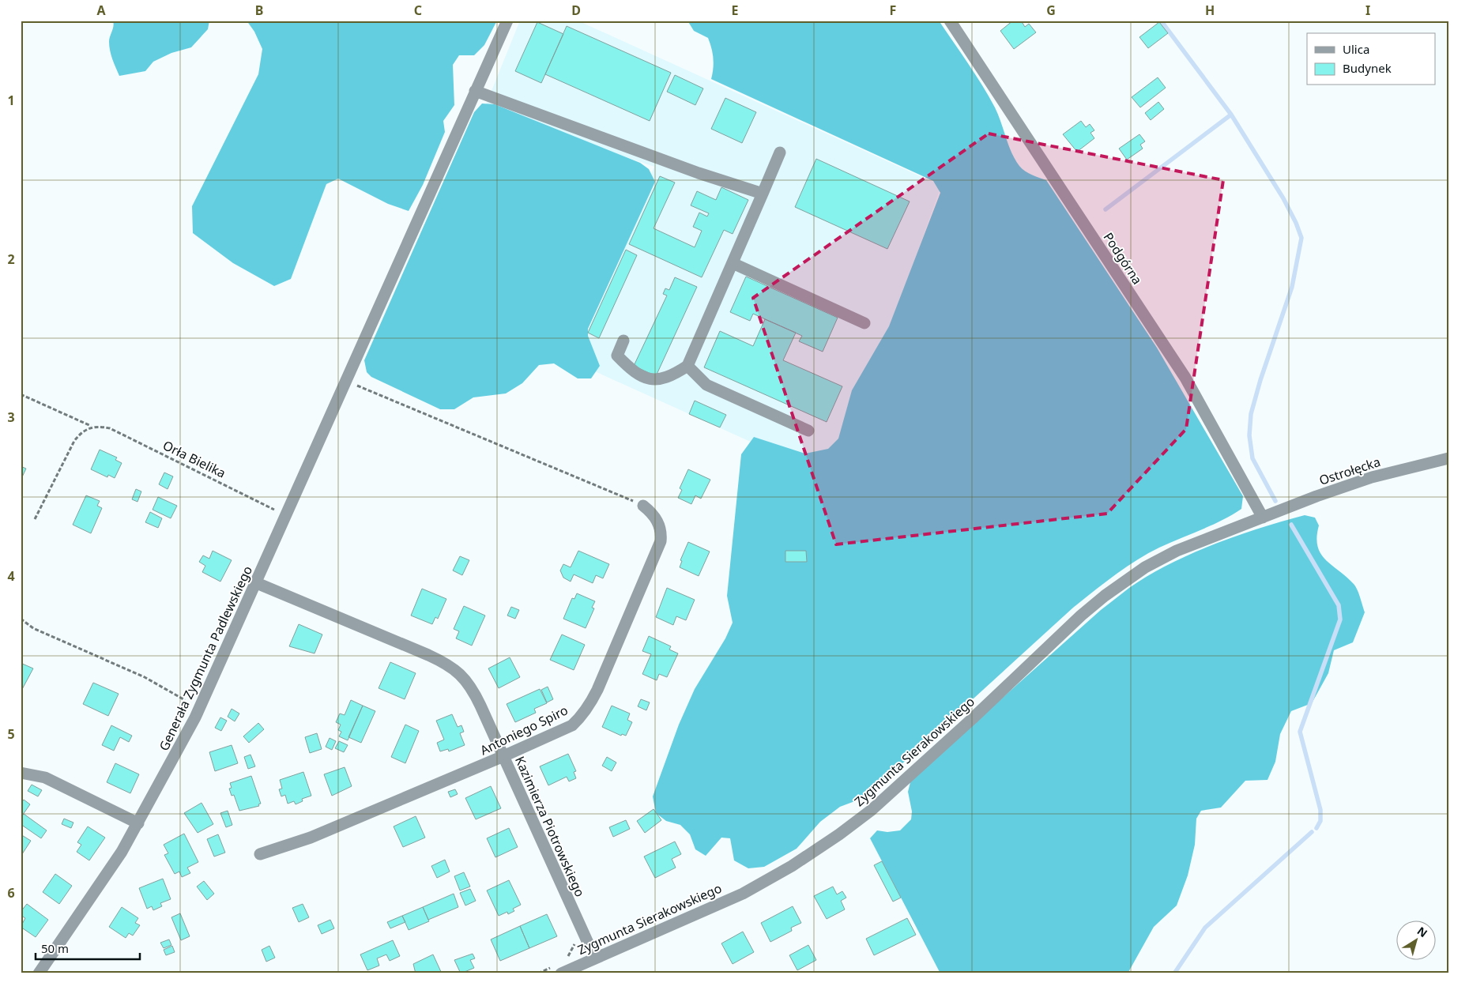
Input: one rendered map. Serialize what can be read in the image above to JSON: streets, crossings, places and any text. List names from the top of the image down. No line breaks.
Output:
{"streets":{"street":["Podgórna","Ostrołęcka","Generała Zygmunta Padlewskiego","Antoniego Spiro","Zygmunta Sierakowskiego","Kazimierza Piotrowskiego"],"path":["Orła Bielika"]},"crossings":[["Podgórna","Ostrołęcka"],["Podgórna","Zygmunta Sierakowskiego"],["Orła Bielika","Generała Zygmunta Padlewskiego"],["Ostrołęcka","Zygmunta Sierakowskiego"],["Generała Zygmunta Padlewskiego","Kazimierza Piotrowskiego"],["Antoniego Spiro","Kazimierza Piotrowskiego"],["Zygmunta Sierakowskiego","Kazimierza Piotrowskiego"]],"legend":["Ulica","Budynek"],"scale_bar":"50 m","north":"top right","grid":{"columns":["A","B","C","D","E","F","G","H","I"],"rows":["1","2","3","4","5","6"]}}
